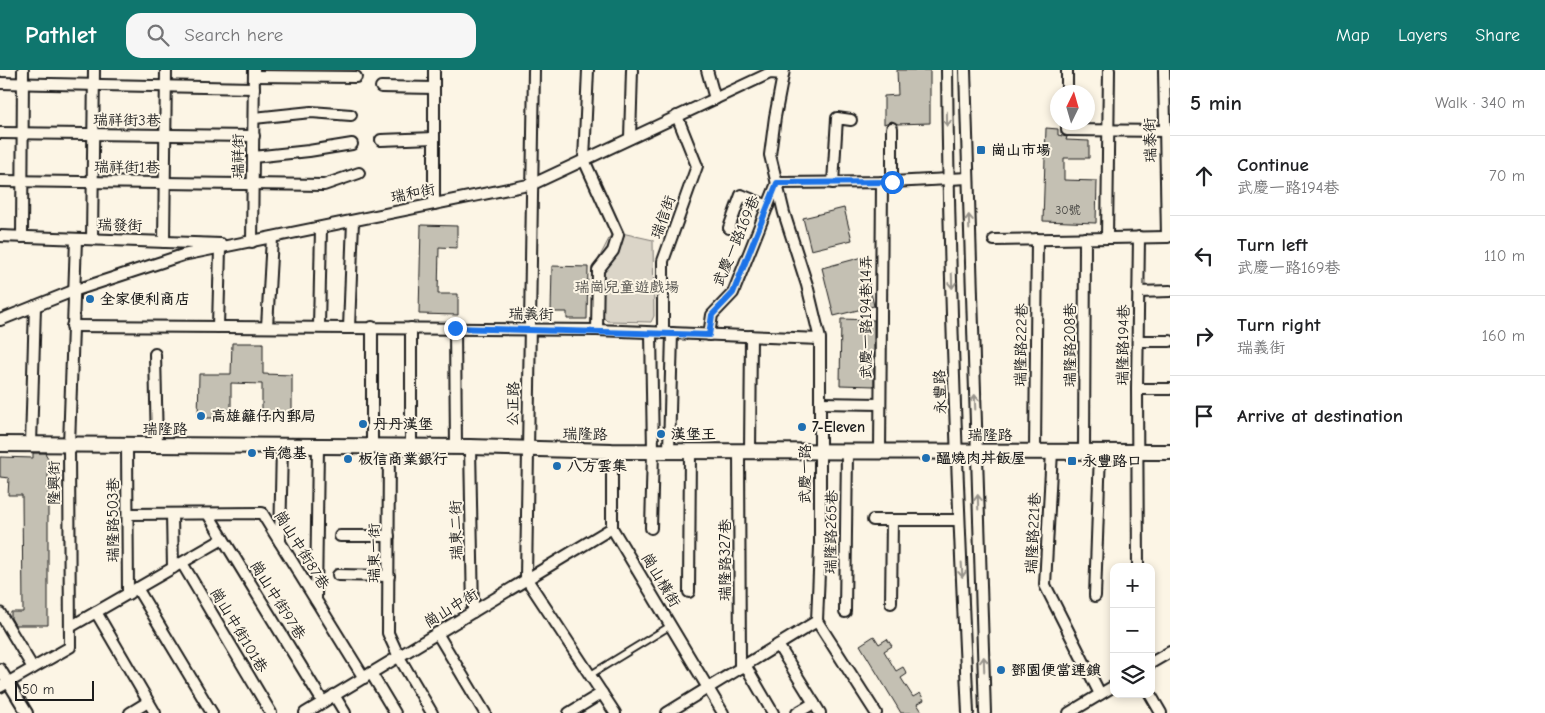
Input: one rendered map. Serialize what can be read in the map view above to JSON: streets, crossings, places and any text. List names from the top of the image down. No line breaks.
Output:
{"streets":{"street":["瑞祥街3巷","瑞泰街","瑞祥街","瑞祥街1巷","瑞和街","瑞信街","瑞發街","武慶一路169巷","瑞義街","武慶一路194巷14弄","瑞隆路222巷","瑞隆路208巷","瑞隆路194巷","永豐路","公正路","瑞隆路","武慶一路","隆興街","瑞隆路503巷","瑞東二街","瑞隆路265巷","瑞隆路221巷","崗山中街87巷","瑞東一街","瑞隆路327巷","崗山橫街","崗山中街97巷","崗山中街","崗山中街101巷"]},"crossings":[["瑞祥街3巷","瑞祥街"],["瑞祥街","瑞祥街1巷"],["瑞祥街","瑞和街"],["瑞和街","瑞信街"],["瑞和街","瑞發街"],["瑞和街","公正路"],["瑞和街","武慶一路"],["瑞和街","隆興街"],["瑞信街","瑞義街"],["瑞信街","瑞隆路"],["瑞發街","隆興街"],["武慶一路169巷","瑞義街"],["武慶一路169巷","武慶一路"],["瑞義街","公正路"],["瑞義街","武慶一路"],["瑞義街","隆興街"],["瑞義街","瑞東二街"],["瑞義街","瑞隆路327巷"],["武慶一路194巷14弄","瑞隆路"],["瑞隆路222巷","瑞隆路"],["瑞隆路208巷","瑞隆路"],["瑞隆路194巷","瑞隆路"],["永豐路","瑞隆路"],["公正路","瑞隆路"],["公正路","崗山中街"],["瑞隆路","武慶一路"],["瑞隆路","隆興街"],["瑞隆路","瑞隆路503巷"],["瑞隆路","瑞東二街"],["瑞隆路","瑞隆路265巷"],["瑞隆路","瑞隆路221巷"],["瑞隆路","瑞東一街"],["瑞隆路","瑞隆路327巷"],["瑞隆路503巷","崗山中街87巷"],["瑞東二街","崗山中街"],["崗山中街87巷","崗山中街97巷"],["崗山中街87巷","崗山中街"],["瑞東一街","崗山中街"],["崗山橫街","崗山中街"],["崗山中街97巷","崗山中街"]],"parks":["瑞崗兒童遊戲場"],"places":{"transit":["崗山市場","永豐路口"],"other":["全家便利商店","高雄籬仔內郵局","丹丹漢堡","7-Eleven","漢堡王","肯德基","醞燒肉丼飯屋","板信商業銀行","八方雲集","鄧園便當連鎖"]},"house_numbers":["30號"],"scale_bar":"50 m","north":"top","page":{"header":"Pathlet","search":"Search here","nav":["Map","Layers","Share"],"heading":["5 min","Walk · 340 m"],"list":[["Continue","武慶一路194巷","70 m"],["Turn left","武慶一路169巷","110 m"],["Turn right","瑞義街","160 m"],"Arrive at destination"],"map_buttons":["+","−"],"scale":"50 m"}}
